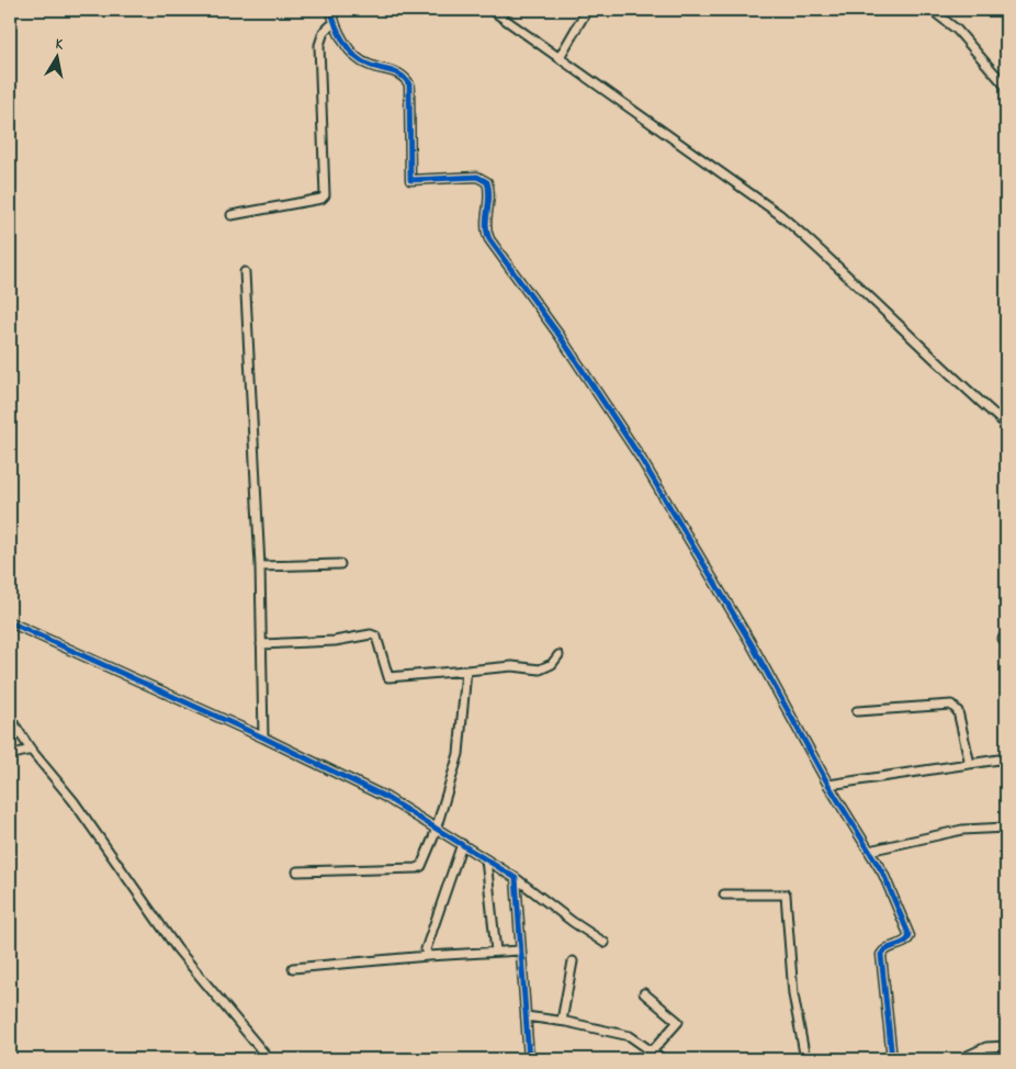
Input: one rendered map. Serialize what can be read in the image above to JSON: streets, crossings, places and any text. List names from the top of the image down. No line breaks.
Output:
{"north":"top"}
